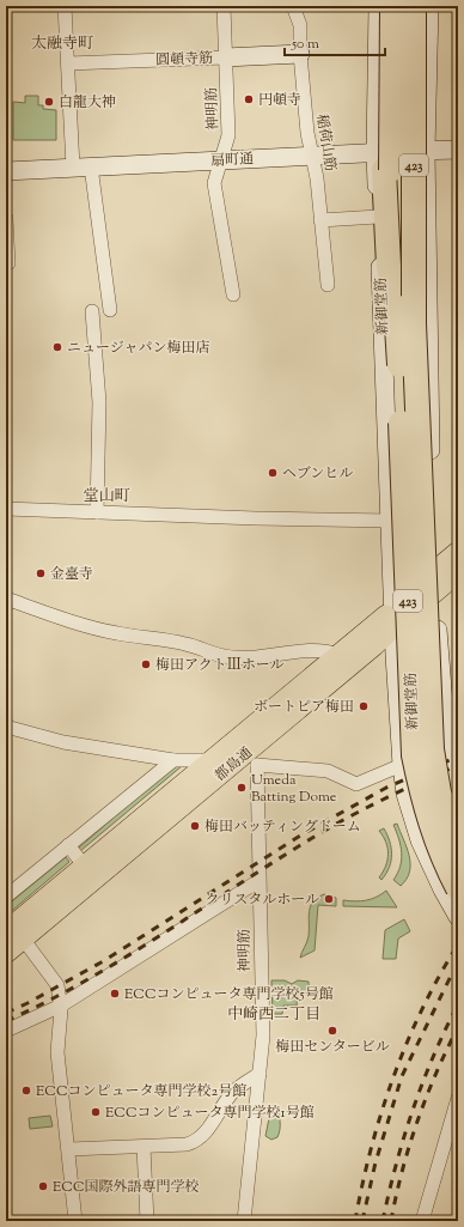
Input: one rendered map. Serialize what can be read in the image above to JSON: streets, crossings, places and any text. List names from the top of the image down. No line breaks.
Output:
{"streets":{"highway":["423","新御堂筋"],"main road":["都島通"],"street":["圓頓寺筋","神明筋","稲荷山筋","扇町通"]},"crossings":[["圓頓寺筋","神明筋"],["圓頓寺筋","稲荷山筋"],["神明筋","扇町通"],["神明筋","都島通"],["稲荷山筋","扇町通"],["扇町通","新御堂筋"],["423","新御堂筋"],["新御堂筋","都島通"]],"districts":["太融寺町","堂山町","中崎西二丁目"],"places":["円頓寺","白龍大神","ニュージャパン梅田店","ヘブンヒル","金臺寺","梅田アクトⅢホール","ボートピア梅田","Umeda Batting Dome","梅田バッティングドーム","クリスタルホール","ECCコンピュータ専門学校5号館","梅田センタービル","ECCコンピュータ専門学校2号館","ECCコンピュータ専門学校1号館","ECC国際外語専門学校"],"scale_bar":"50 m"}
